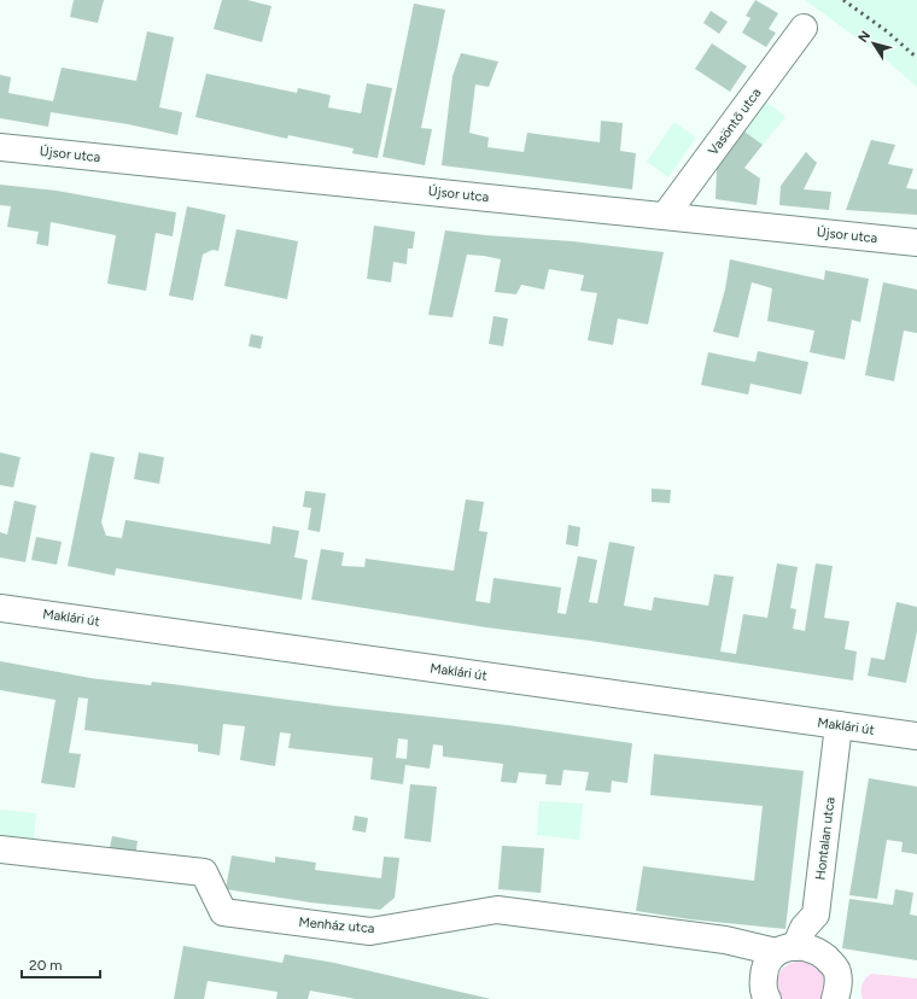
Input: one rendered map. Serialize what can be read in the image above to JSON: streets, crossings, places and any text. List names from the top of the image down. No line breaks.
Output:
{"streets":{"street":["Vasöntő utca","Újsor utca","Maklári út","Hontalan utca","Menház utca"]},"crossings":[["Vasöntő utca","Újsor utca"],["Maklári út","Hontalan utca"]],"scale_bar":"20 m","north":"top left"}
